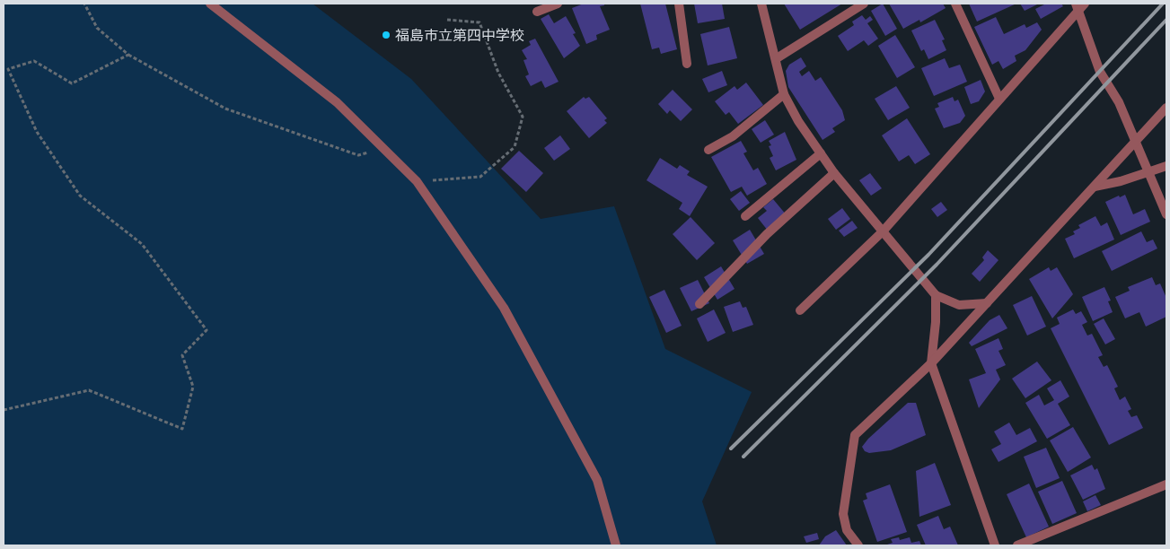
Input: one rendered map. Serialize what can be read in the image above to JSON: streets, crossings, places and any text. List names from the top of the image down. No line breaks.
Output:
{"places":["福島市立第四中学校"]}
